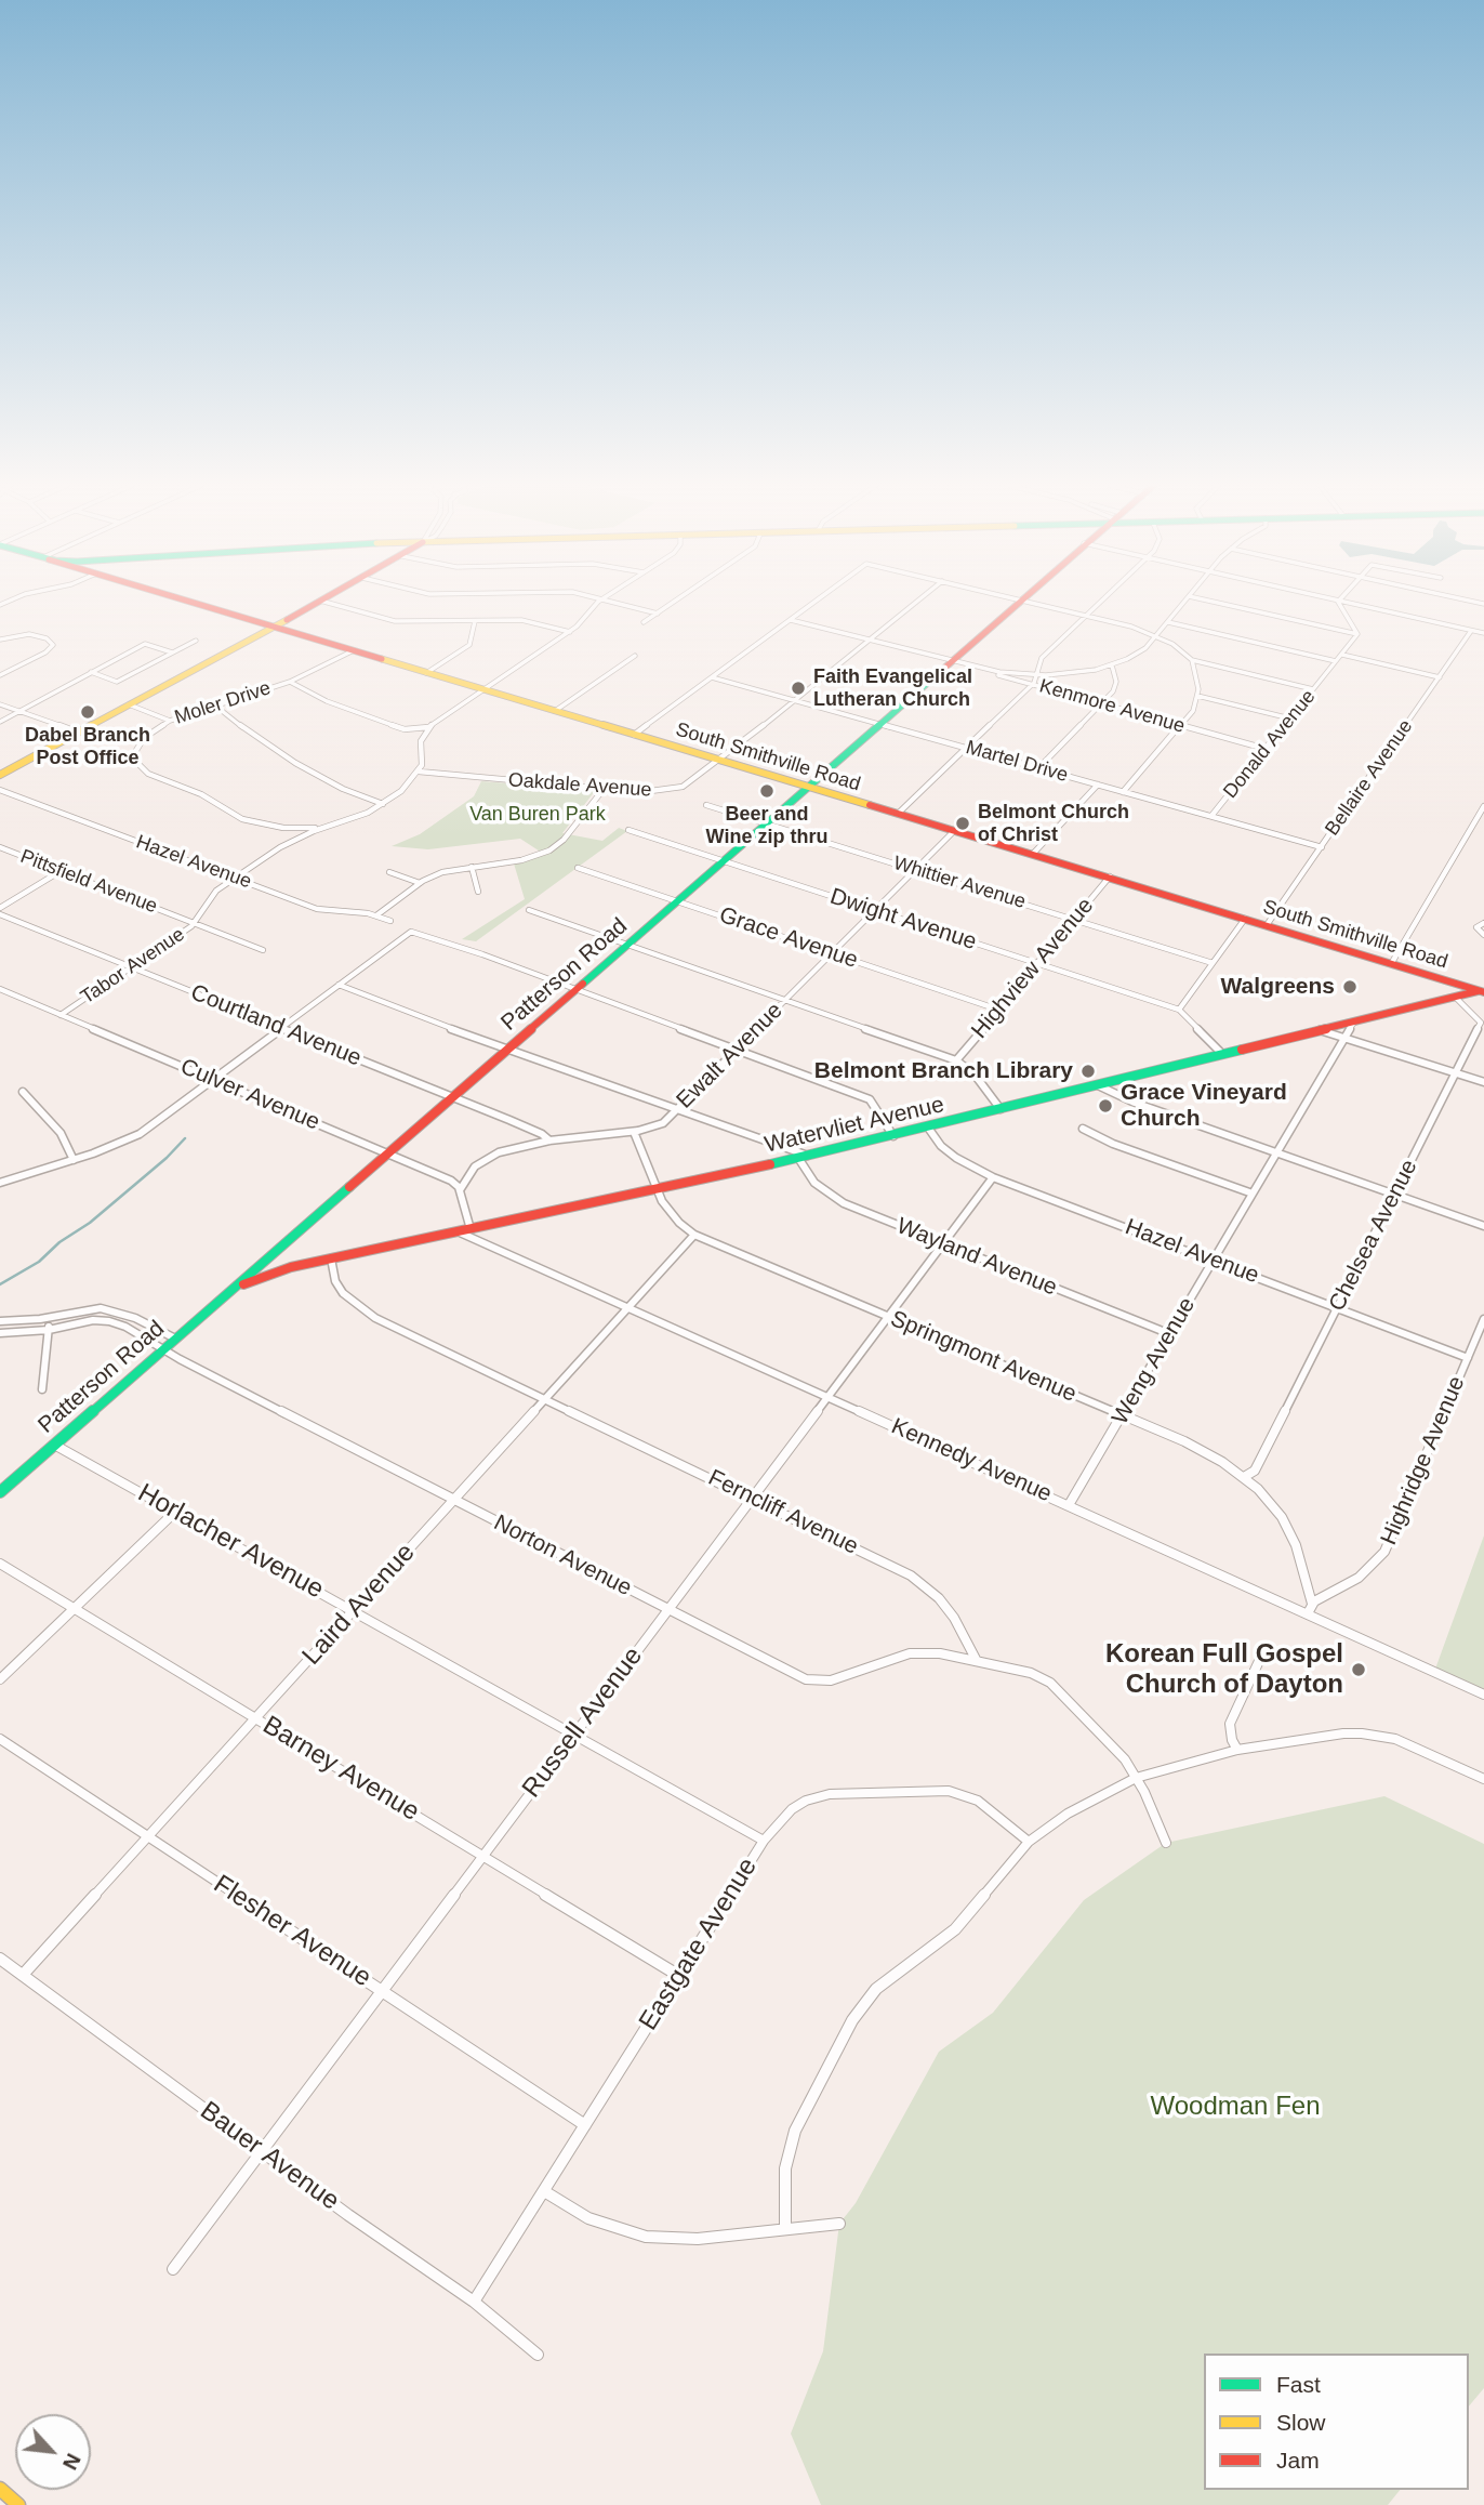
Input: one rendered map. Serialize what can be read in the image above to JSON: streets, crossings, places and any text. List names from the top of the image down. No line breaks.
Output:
{"streets":{"main road":["South Smithville Road","Patterson Road","Watervliet Avenue"],"street":["Moler Drive","Kenmore Avenue","Donald Avenue","Martel Drive","Bellaire Avenue","Oakdale Avenue","Hazel Avenue","Pittsfield Avenue","Whittier Avenue","Dwight Avenue","Grace Avenue","Tabor Avenue","Highview Avenue","Courtland Avenue","Ewalt Avenue","Culver Avenue","Chelsea Avenue","Wayland Avenue","Springmont Avenue","Weng Avenue","Kennedy Avenue","Highridge Avenue","Ferncliff Avenue","Horlacher Avenue","Norton Avenue","Laird Avenue","Russell Avenue","Barney Avenue","Flesher Avenue","Eastgate Avenue","Bauer Avenue"]},"crossings":[["Moler Drive","South Smithville Road"],["Kenmore Avenue","Donald Avenue"],["Kenmore Avenue","Oakdale Avenue"],["Kenmore Avenue","Patterson Road"],["Donald Avenue","Martel Drive"],["South Smithville Road","Bellaire Avenue"],["South Smithville Road","Oakdale Avenue"],["South Smithville Road","Highview Avenue"],["South Smithville Road","Patterson Road"],["South Smithville Road","Ewalt Avenue"],["South Smithville Road","Watervliet Avenue"],["Martel Drive","Bellaire Avenue"],["Martel Drive","Oakdale Avenue"],["Martel Drive","Patterson Road"],["Oakdale Avenue","Tabor Avenue"],["Hazel Avenue","Tabor Avenue"],["Hazel Avenue","Watervliet Avenue"],["Hazel Avenue","Chelsea Avenue"],["Hazel Avenue","Weng Avenue"],["Hazel Avenue","Highridge Avenue"],["Hazel Avenue","Russell Avenue"],["Pittsfield Avenue","Tabor Avenue"],["Whittier Avenue","Highview Avenue"],["Whittier Avenue","Patterson Road"],["Whittier Avenue","Ewalt Avenue"],["Dwight Avenue","Highview Avenue"],["Dwight Avenue","Patterson Road"],["Dwight Avenue","Ewalt Avenue"],["Grace Avenue","Highview Avenue"],["Grace Avenue","Patterson Road"],["Grace Avenue","Ewalt Avenue"],["Tabor Avenue","Courtland Avenue"],["Tabor Avenue","Culver Avenue"],["Patterson Road","Courtland Avenue"],["Patterson Road","Culver Avenue"],["Patterson Road","Watervliet Avenue"],["Patterson Road","Horlacher Avenue"],["Patterson Road","Norton Avenue"],["Courtland Avenue","Ewalt Avenue"],["Ewalt Avenue","Culver Avenue"],["Ewalt Avenue","Springmont Avenue"],["Watervliet Avenue","Chelsea Avenue"],["Watervliet Avenue","Wayland Avenue"],["Watervliet Avenue","Springmont Avenue"],["Watervliet Avenue","Weng Avenue"],["Watervliet Avenue","Kennedy Avenue"],["Watervliet Avenue","Ferncliff Avenue"],["Chelsea Avenue","Springmont Avenue"],["Wayland Avenue","Weng Avenue"],["Wayland Avenue","Russell Avenue"],["Springmont Avenue","Weng Avenue"],["Springmont Avenue","Highridge Avenue"],["Springmont Avenue","Laird Avenue"],["Springmont Avenue","Russell Avenue"],["Weng Avenue","Kennedy Avenue"],["Kennedy Avenue","Laird Avenue"],["Kennedy Avenue","Russell Avenue"],["Ferncliff Avenue","Norton Avenue"],["Ferncliff Avenue","Laird Avenue"],["Ferncliff Avenue","Russell Avenue"],["Horlacher Avenue","Laird Avenue"],["Horlacher Avenue","Russell Avenue"],["Horlacher Avenue","Eastgate Avenue"],["Norton Avenue","Laird Avenue"],["Norton Avenue","Russell Avenue"],["Laird Avenue","Barney Avenue"],["Laird Avenue","Flesher Avenue"],["Laird Avenue","Bauer Avenue"],["Russell Avenue","Barney Avenue"],["Russell Avenue","Flesher Avenue"],["Russell Avenue","Bauer Avenue"],["Barney Avenue","Eastgate Avenue"],["Flesher Avenue","Eastgate Avenue"],["Eastgate Avenue","Bauer Avenue"]],"parks":["Van Buren Park","Woodman Fen"],"places":["Faith Evangelical Lutheran Church","Dabel Branch Post Office","Beer and Wine zip thru","Belmont Church of Christ","Walgreens","Belmont Branch Library","Grace Vineyard Church","Korean Full Gospel Church of Dayton"],"legend":["Fast","Slow","Jam"],"north":"bottom right"}
